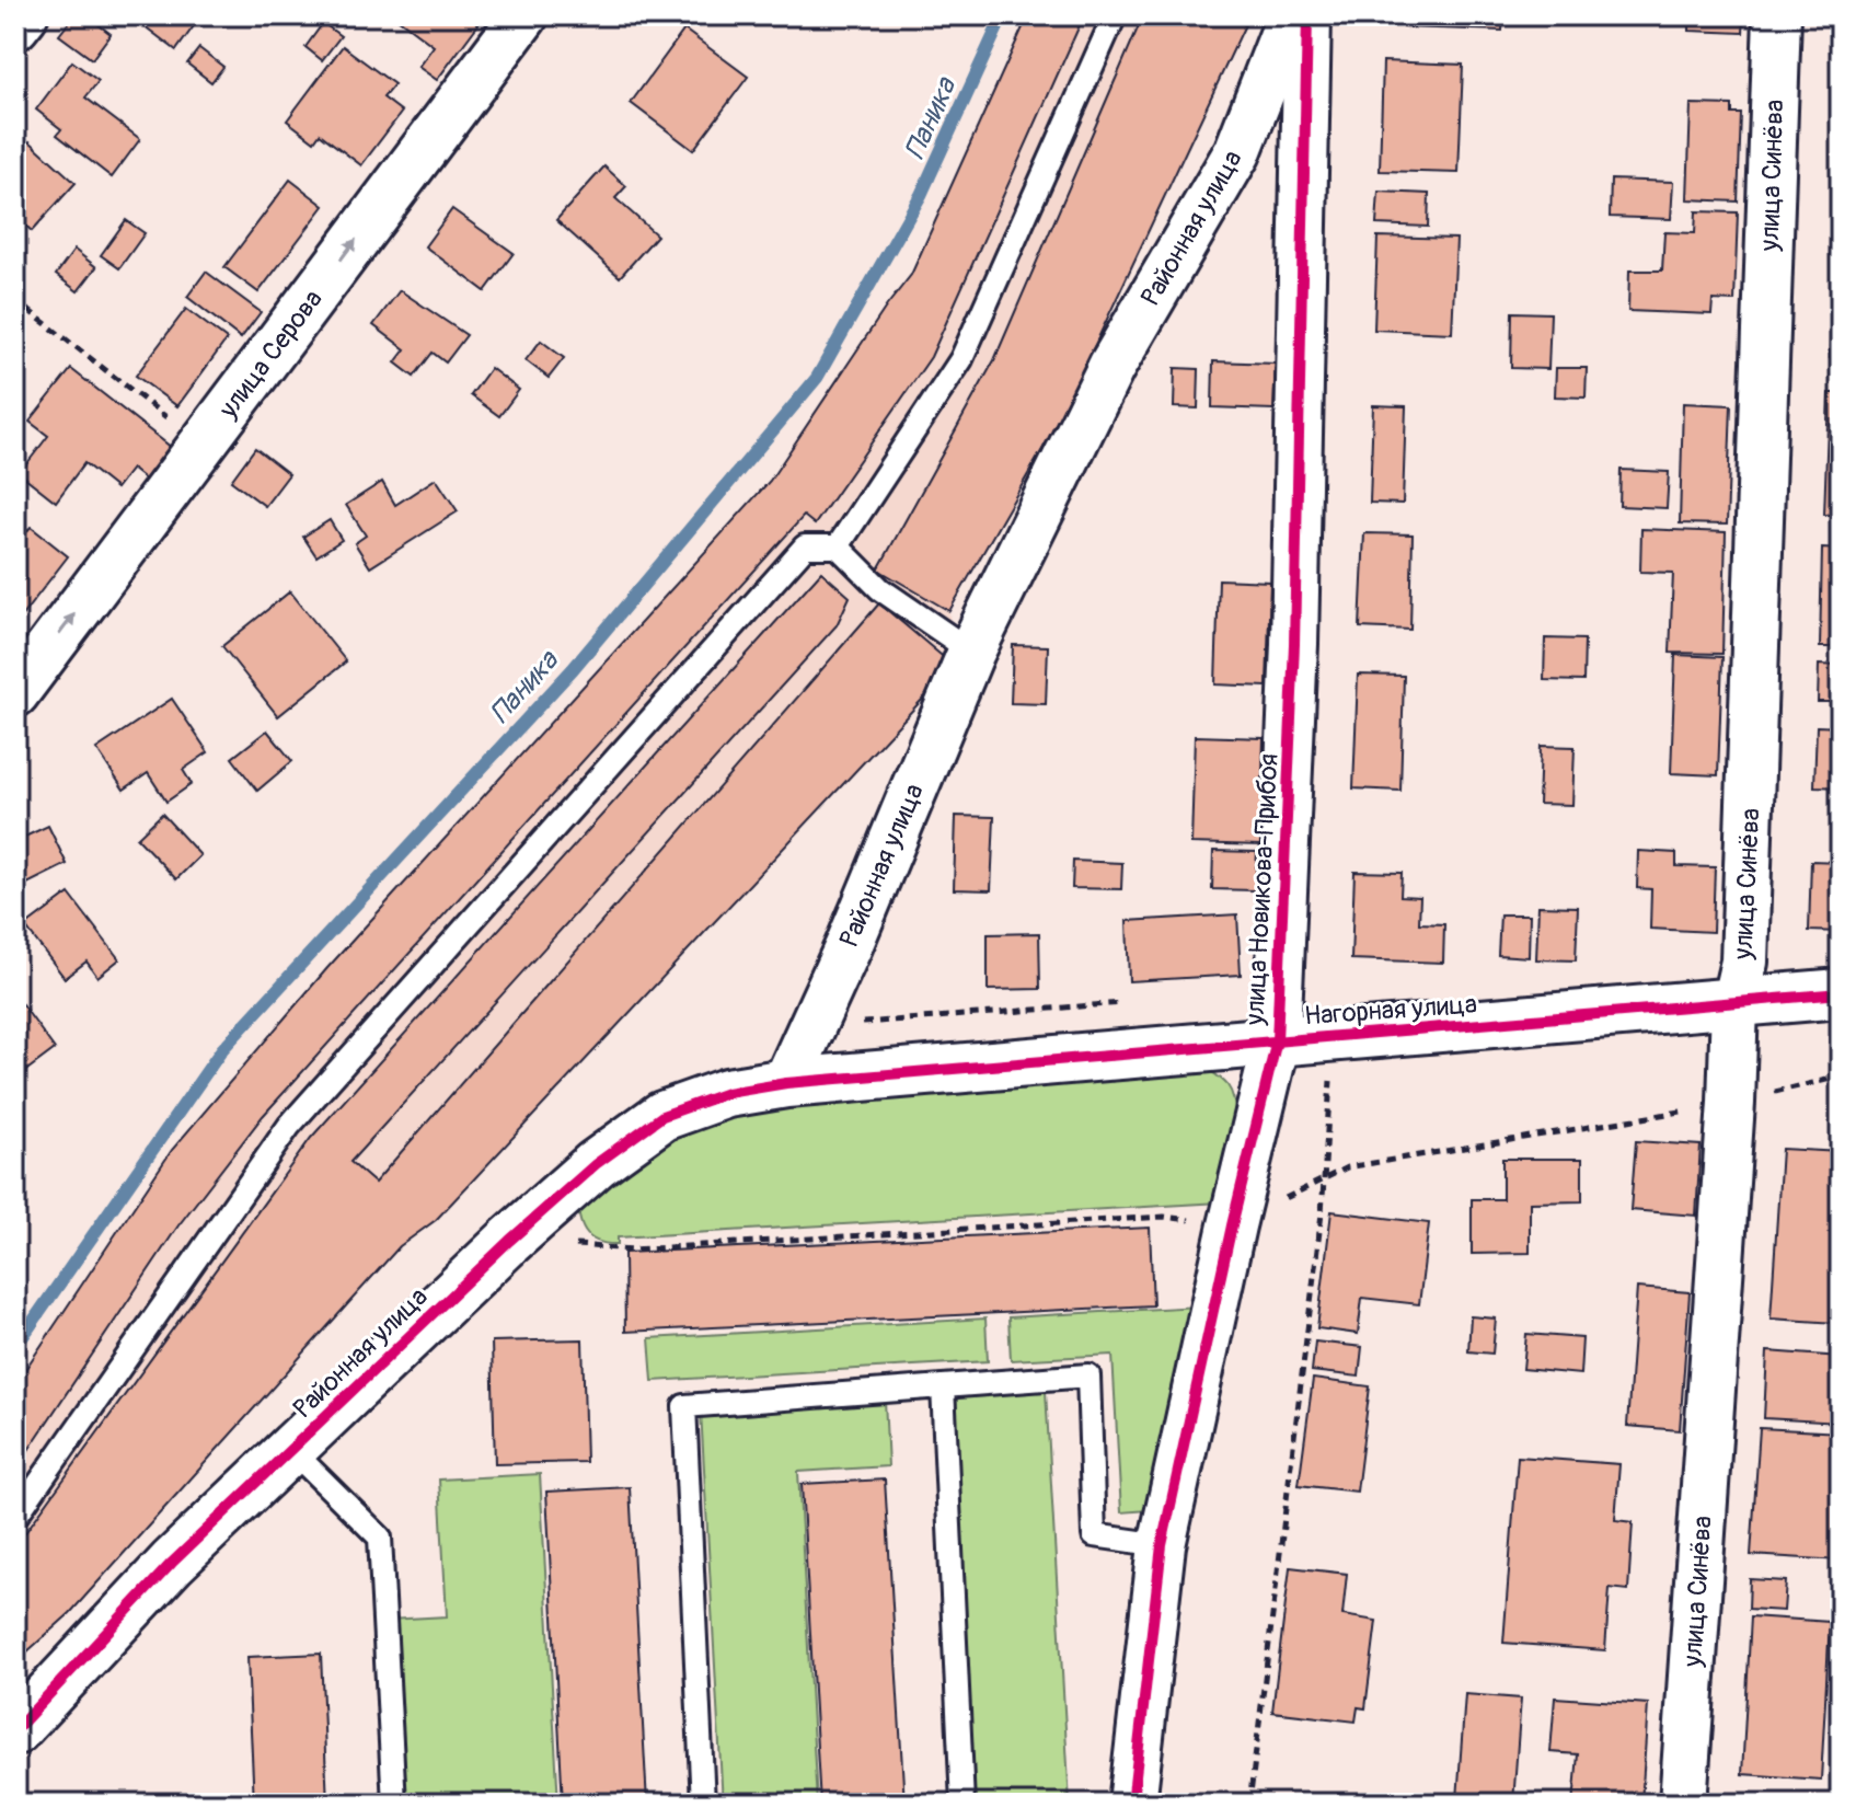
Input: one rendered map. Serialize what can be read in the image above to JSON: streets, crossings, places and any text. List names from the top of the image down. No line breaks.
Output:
{"streets":{"street":["улица Синёва","Районная улица","улица Серова","улица Новикова-Прибоя","Нагорная улица"]},"crossings":[["улица Синёва","Нагорная улица"],["Районная улица","Нагорная улица"],["улица Новикова-Прибоя","Нагорная улица"]],"one_way":["улица Серова"],"water":["Паника"]}
